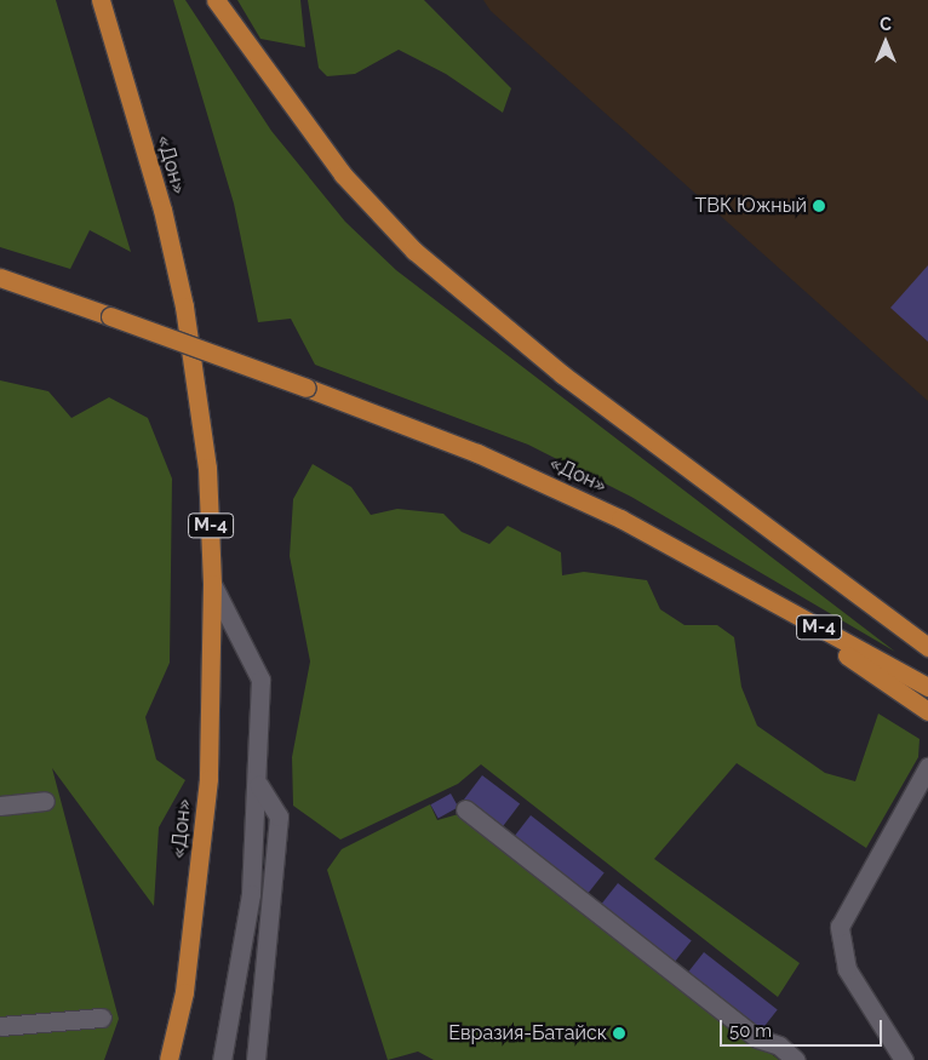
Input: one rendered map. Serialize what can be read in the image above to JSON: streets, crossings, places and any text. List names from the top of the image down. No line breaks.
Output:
{"streets":{"highway":["«Дон»","М-4"]},"places":["ТВК Южный","Евразия-Батайск"],"scale_bar":"50 m","north":"top"}
